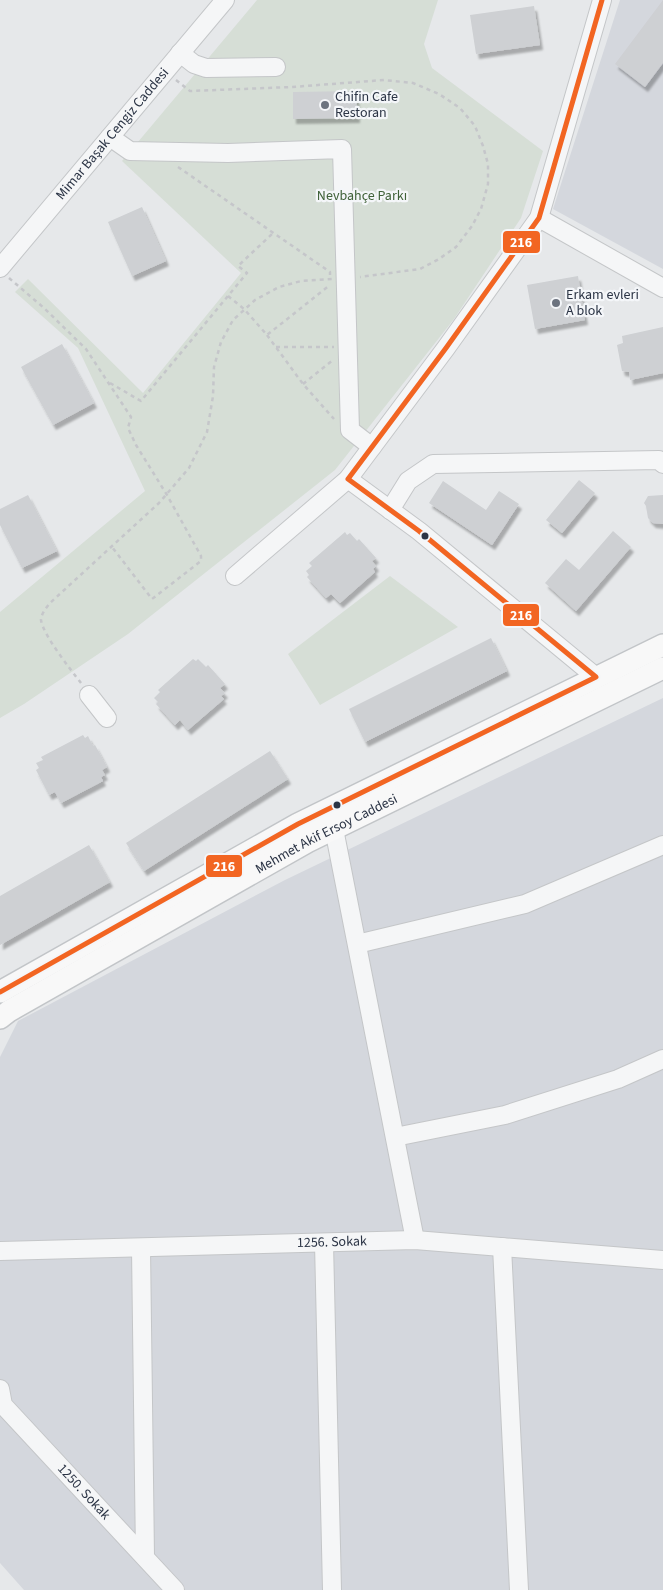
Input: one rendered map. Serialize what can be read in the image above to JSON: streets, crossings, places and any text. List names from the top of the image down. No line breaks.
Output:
{"streets":{"main road":["Mehmet Akif Ersoy Caddesi"],"street":["Mimar Başak Cengiz Caddesi","1256. Sokak","1250. Sokak"]},"parks":["Nevbahçe Parkı"],"places":["Chifin Cafe Restoran","Erkam evleri A blok"],"lines":["transit line 216"]}
